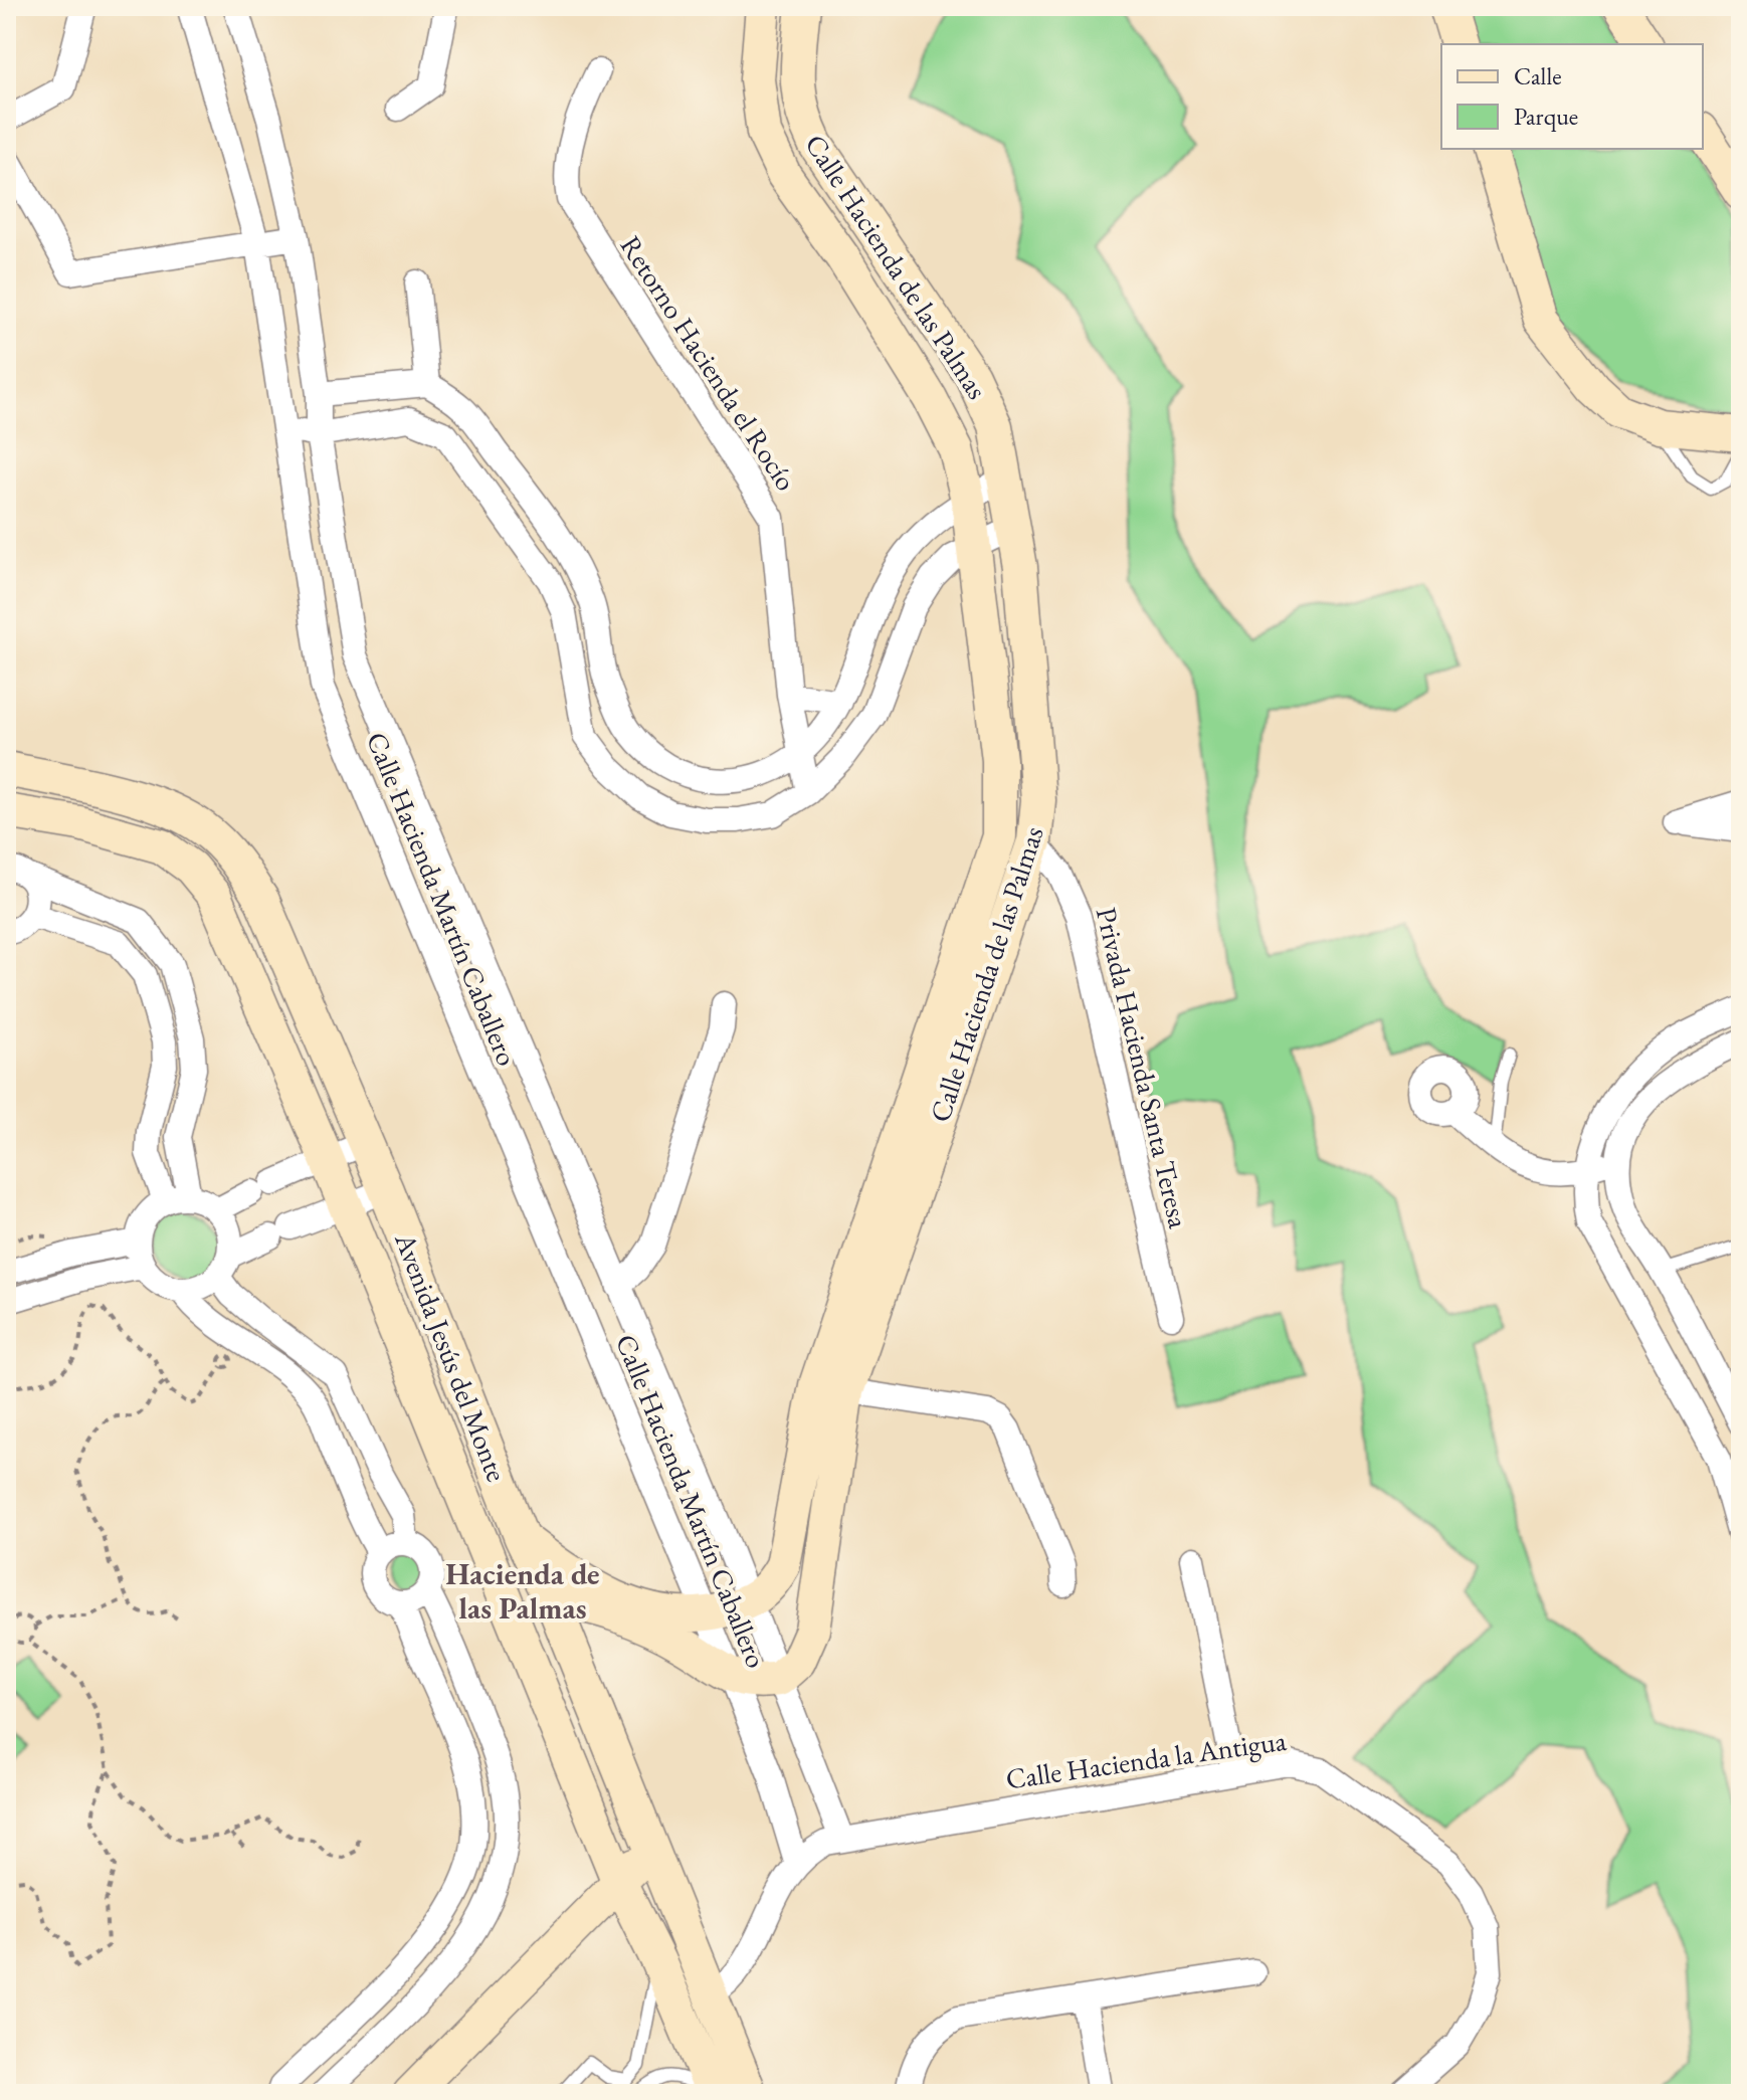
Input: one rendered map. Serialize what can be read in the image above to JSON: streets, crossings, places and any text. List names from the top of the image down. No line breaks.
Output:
{"streets":{"main road":["Calle Hacienda de las Palmas","Avenida Jesús del Monte"],"street":["Retorno Hacienda el Rocío","Calle Hacienda Martín Caballero","Privada Hacienda Santa Teresa","Calle Hacienda la Antigua"]},"crossings":[["Calle Hacienda de las Palmas","Calle Hacienda Martín Caballero"],["Calle Hacienda de las Palmas","Privada Hacienda Santa Teresa"],["Calle Hacienda Martín Caballero","Calle Hacienda la Antigua"]],"districts":["Hacienda de las Palmas"],"legend":["Calle","Parque"]}
